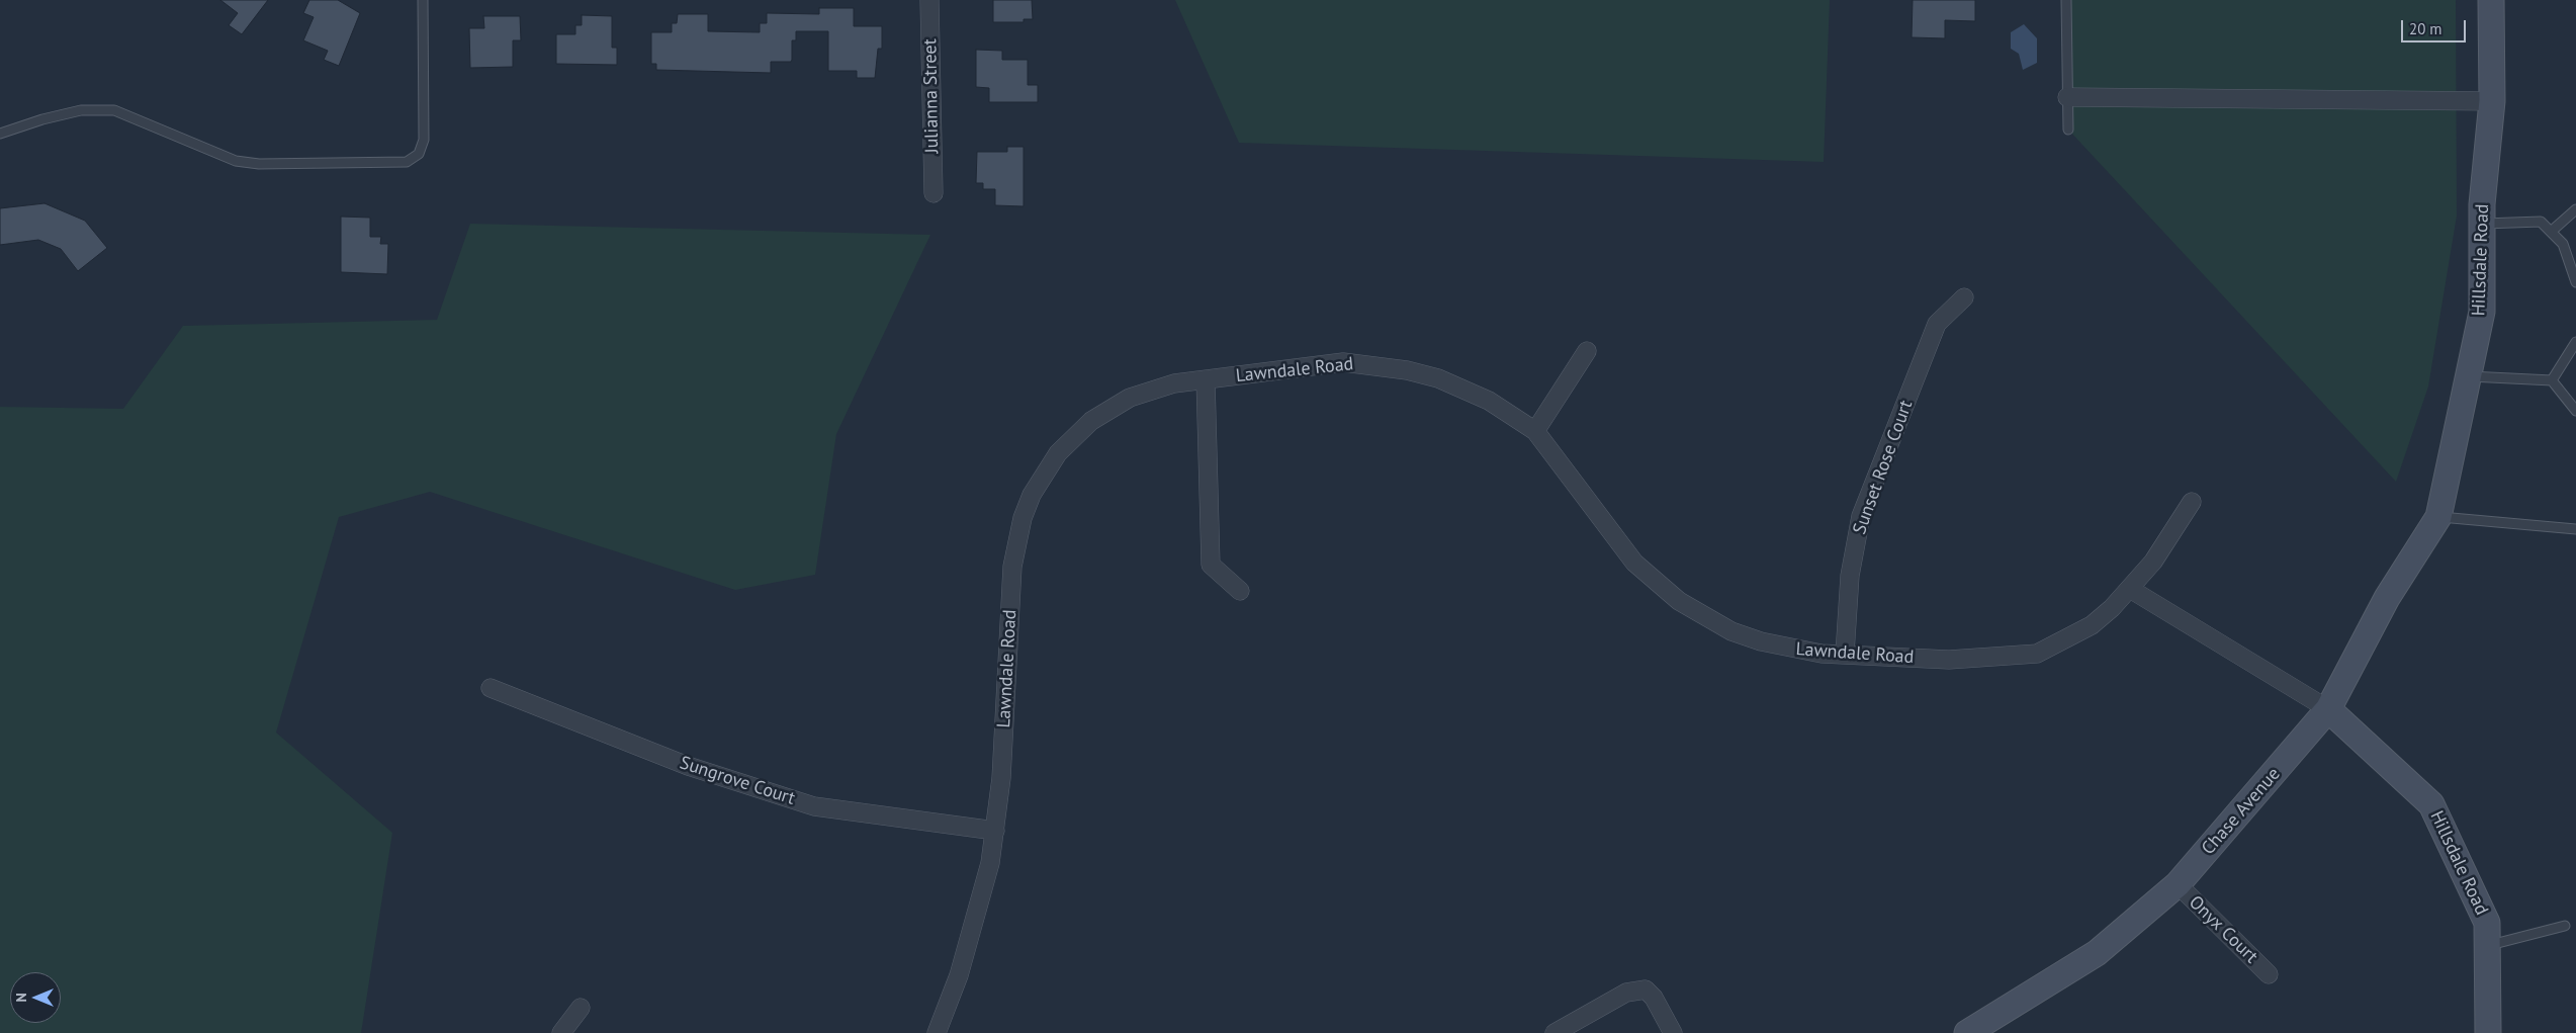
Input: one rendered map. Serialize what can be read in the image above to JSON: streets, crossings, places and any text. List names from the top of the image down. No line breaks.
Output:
{"streets":{"main road":["Hillsdale Road","Chase Avenue"],"street":["Julianna Street","Lawndale Road","Sunset Rose Court","Sungrove Court","Onyx Court"]},"crossings":[["Hillsdale Road","Chase Avenue"],["Lawndale Road","Sunset Rose Court"],["Lawndale Road","Sungrove Court"],["Chase Avenue","Onyx Court"]],"scale_bar":"20 m","north":"left"}
